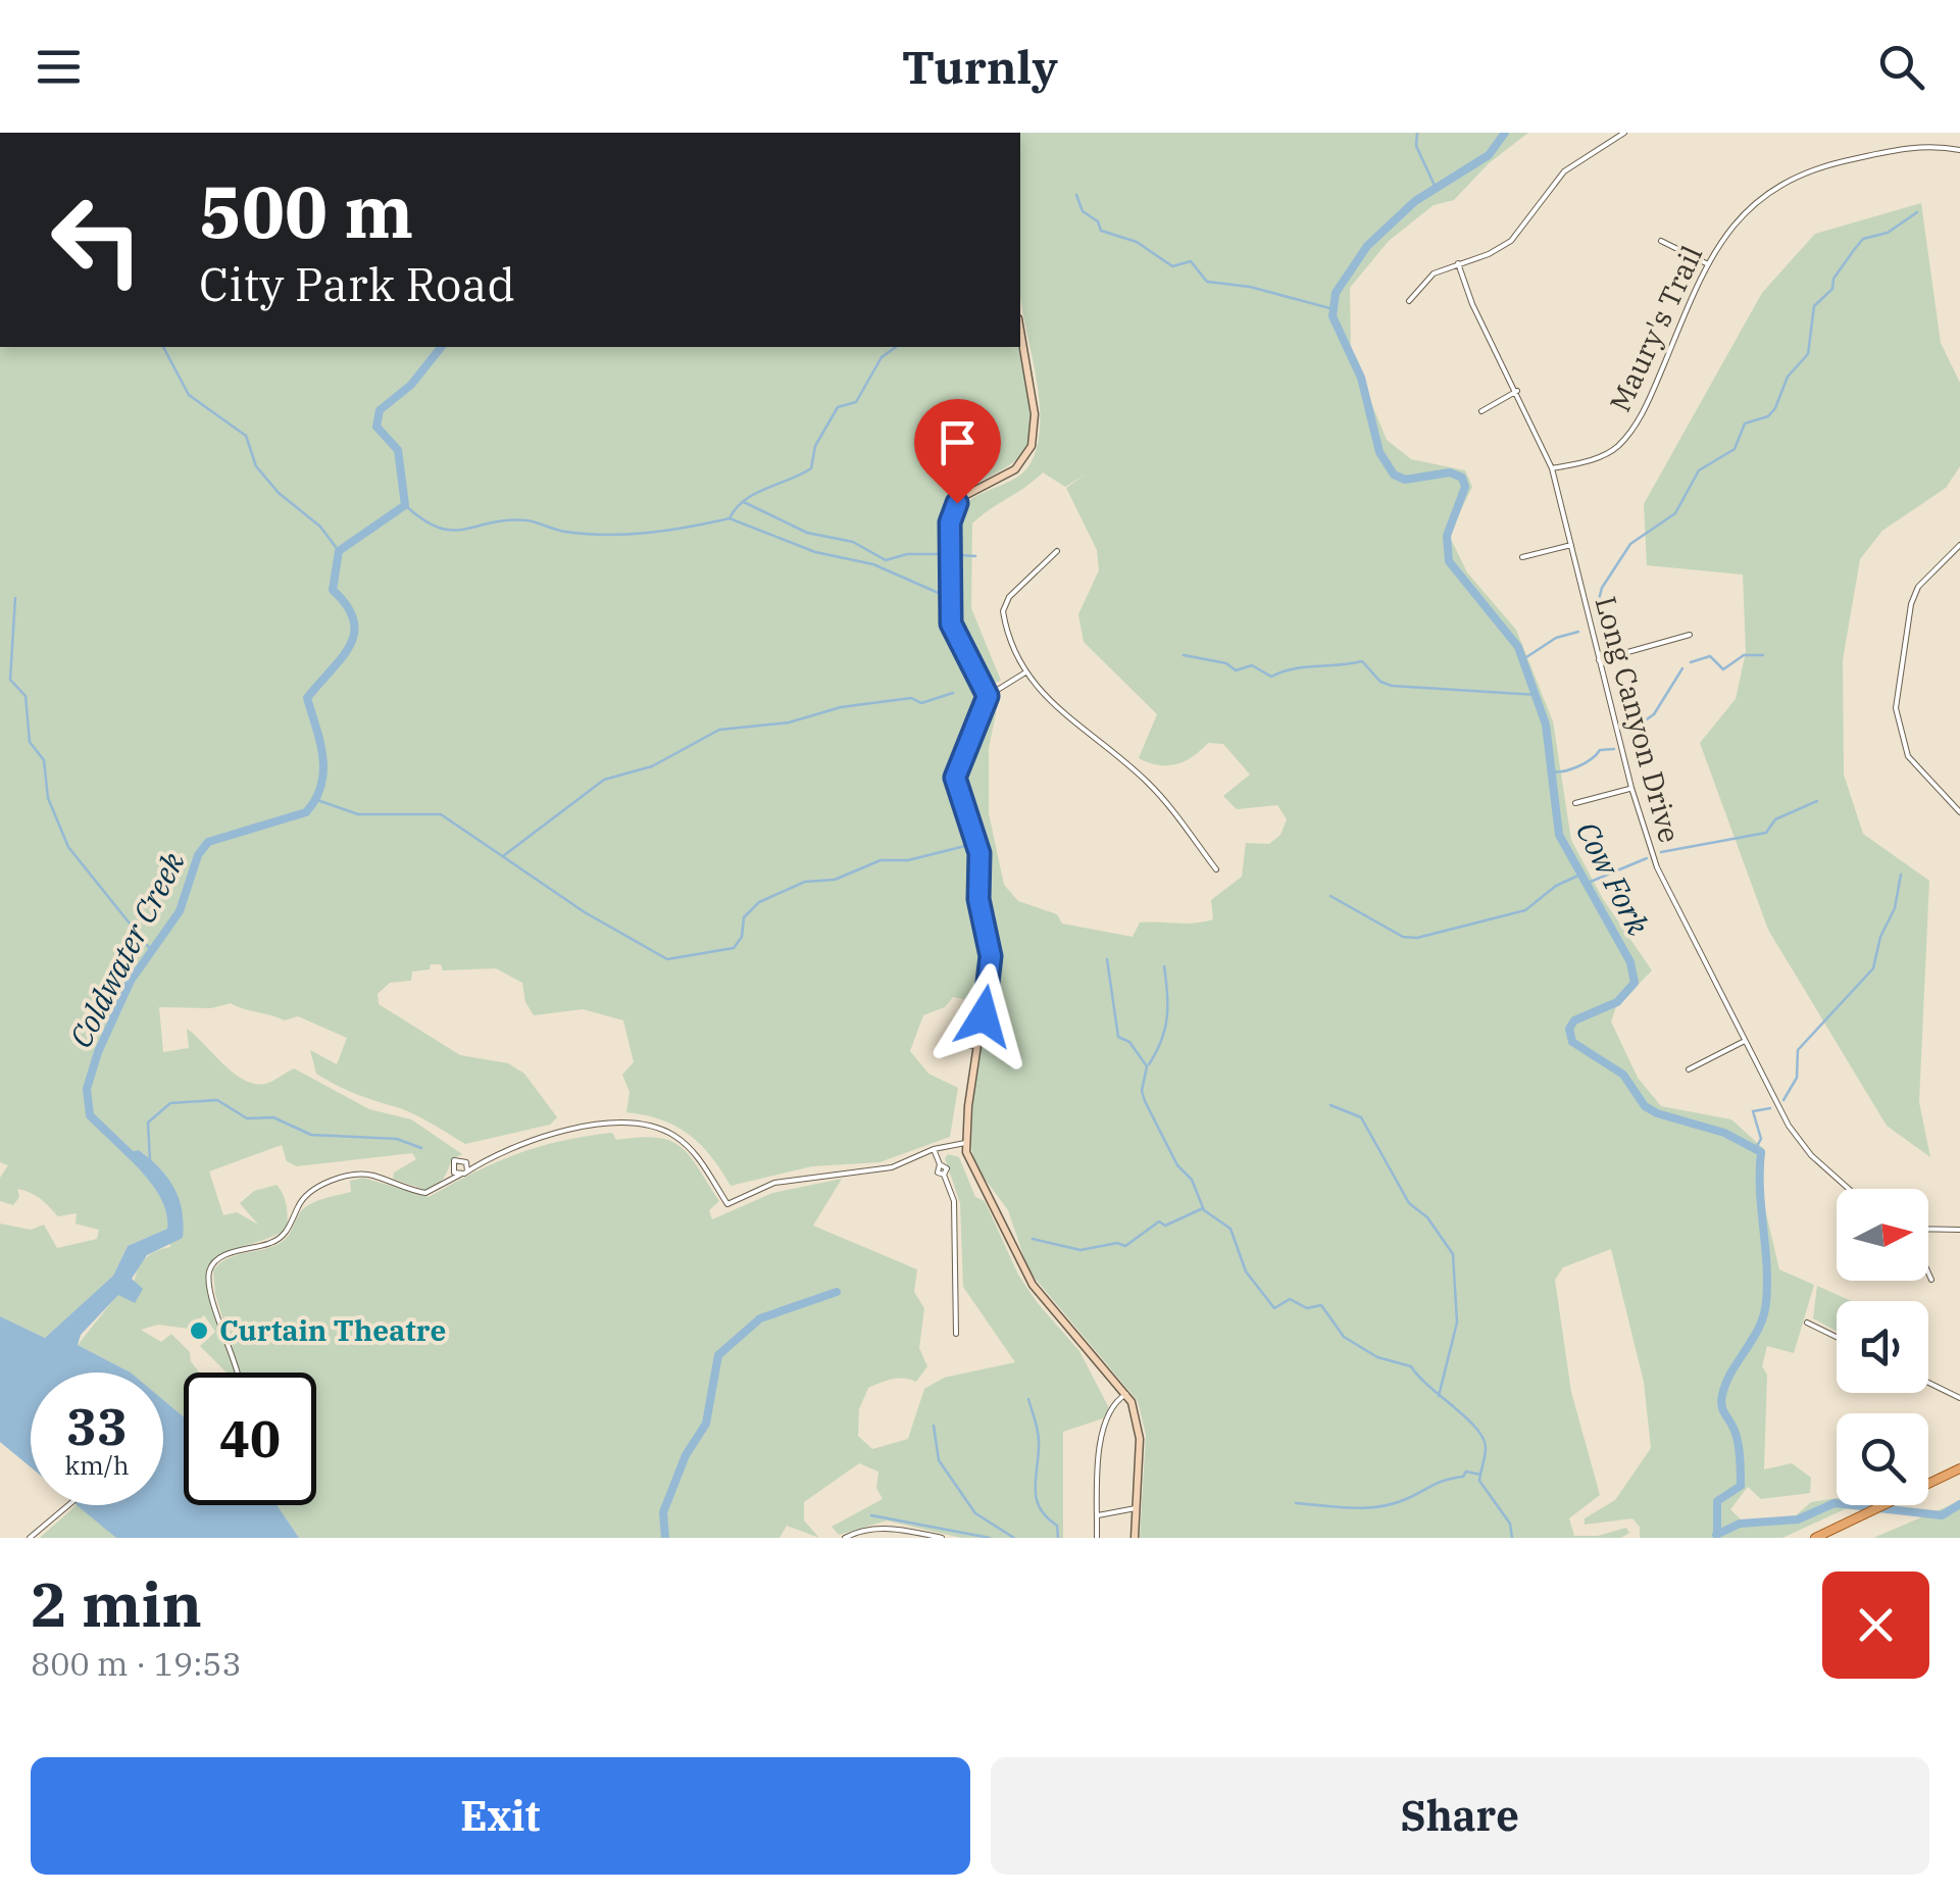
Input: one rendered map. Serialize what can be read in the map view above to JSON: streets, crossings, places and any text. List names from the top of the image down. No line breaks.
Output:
{"streets":{"street":["Maury's Trail","Long Canyon Drive"]},"crossings":[["Maury's Trail","Long Canyon Drive"]],"water":["Cow Fork","Coldwater Creek"],"places":["Curtain Theatre"],"north":"right","page":{"header":"Turnly","turn":["500 m","City Park Road"],"speed":"33 km/h","limit":"40","heading":["2 min","800 m · 19:53"],"buttons":["Exit","Share"]}}
